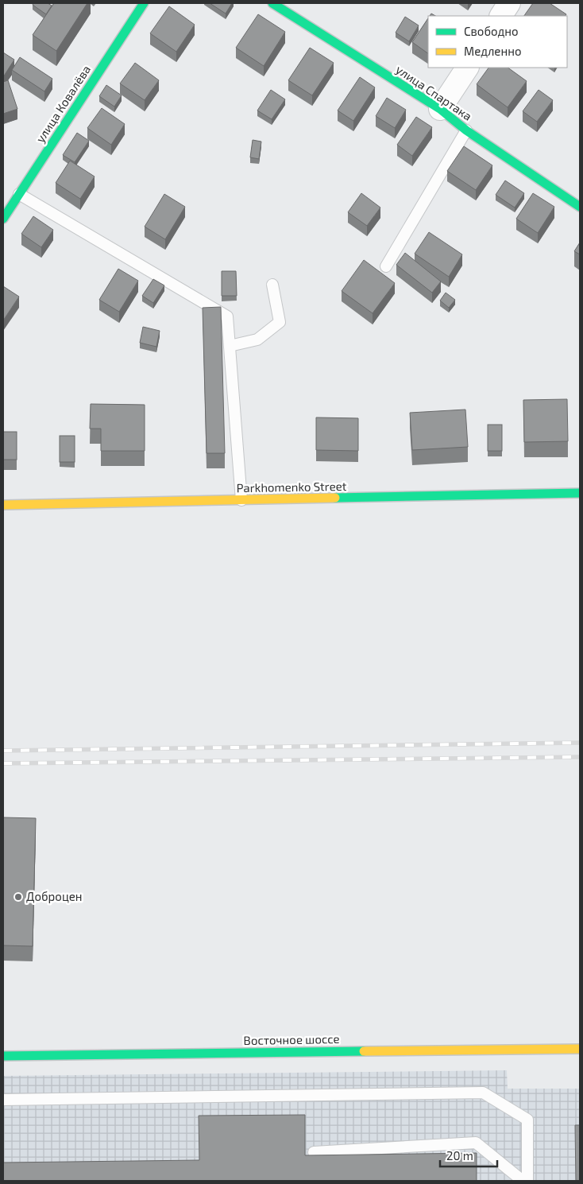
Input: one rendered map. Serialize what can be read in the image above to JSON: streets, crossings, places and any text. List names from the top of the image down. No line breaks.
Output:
{"streets":{"main road":["улица Спартака","улица Ковалёва","Parkhomenko Street","Восточное шоссе"]},"places":["Доброцен"],"legend":["Свободно","Медленно"],"scale_bar":"20 m"}
